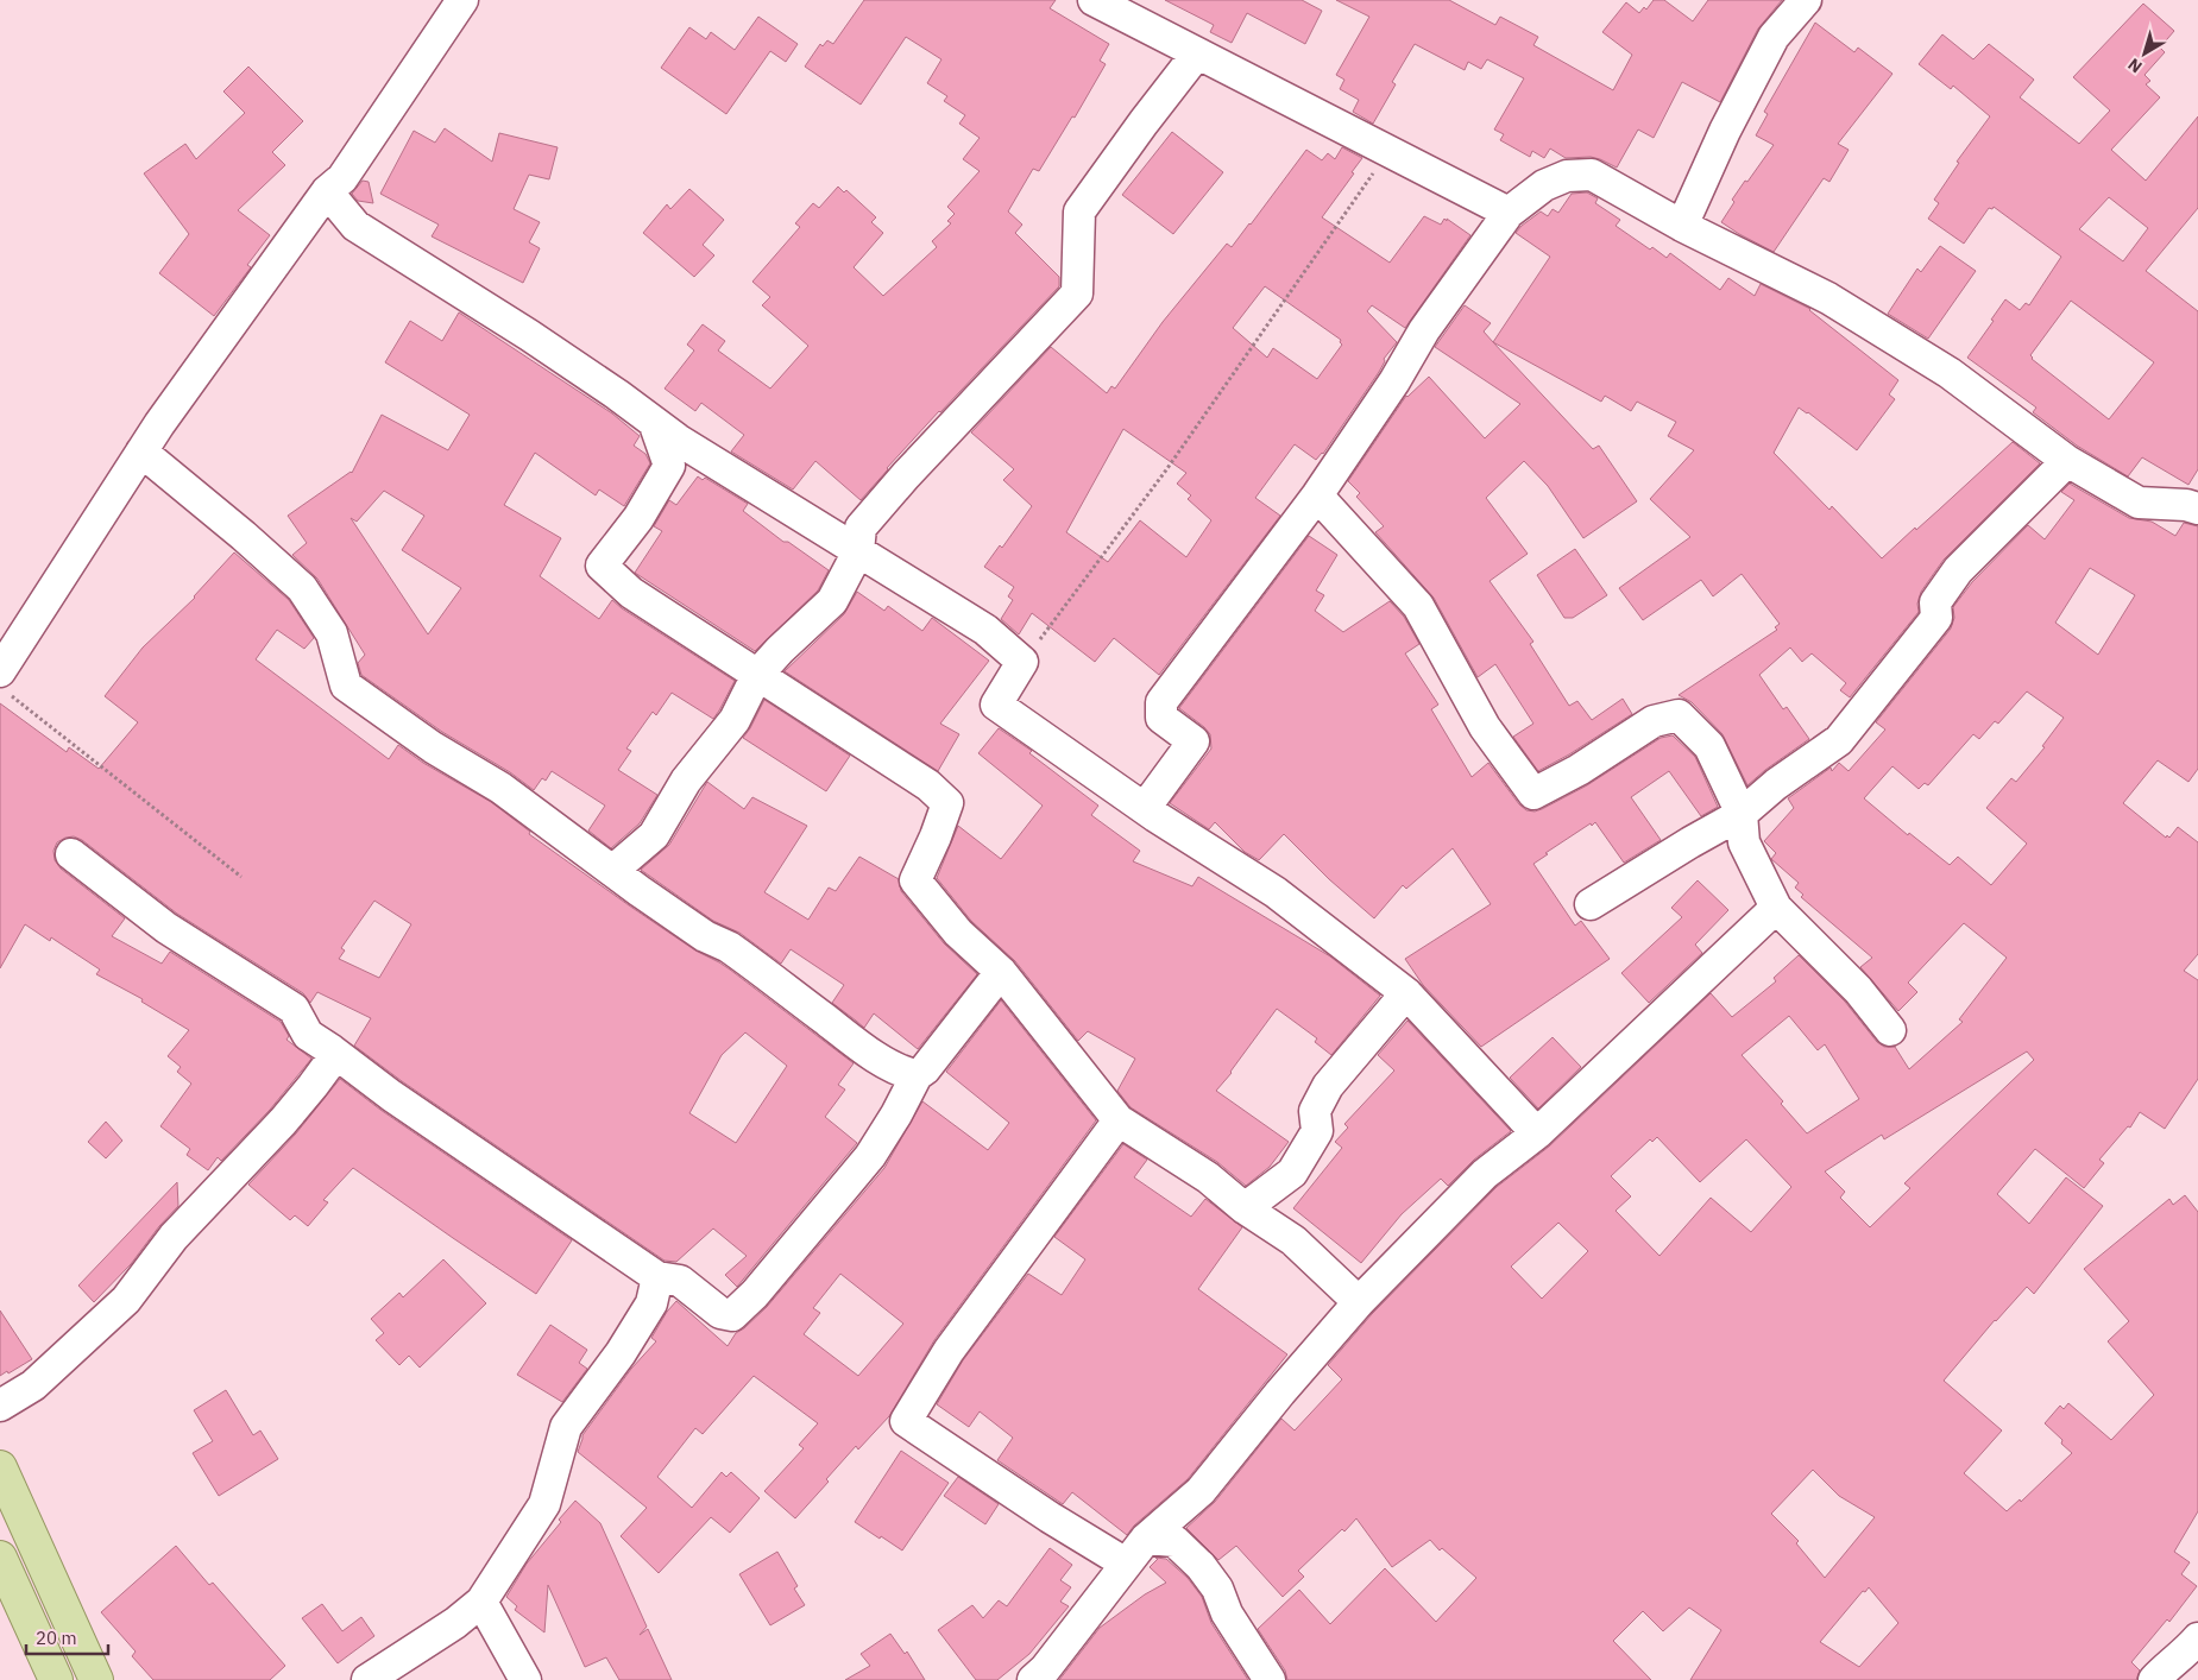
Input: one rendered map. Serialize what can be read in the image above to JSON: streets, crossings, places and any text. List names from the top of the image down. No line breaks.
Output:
{"scale_bar":"20 m","north":"bottom left"}
